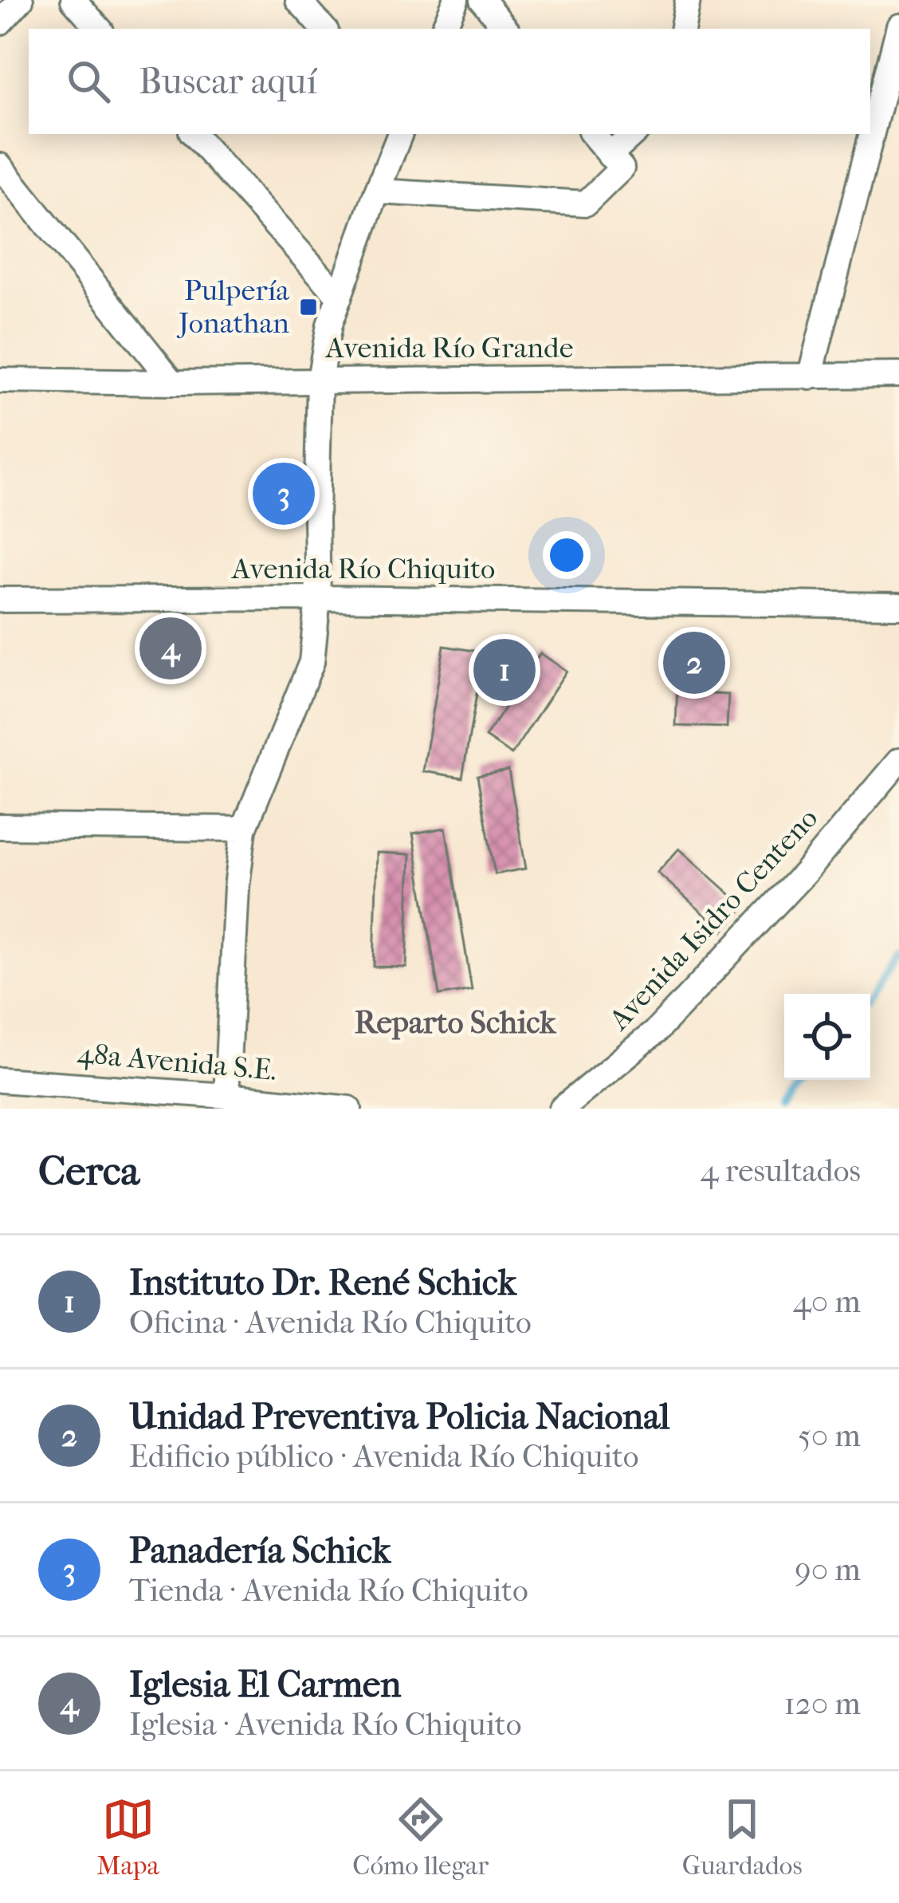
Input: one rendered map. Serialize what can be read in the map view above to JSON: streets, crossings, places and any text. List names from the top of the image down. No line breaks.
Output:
{"streets":{"street":["Avenida Río Grande","Avenida Río Chiquito","Avenida Isidro Centeno","48a Avenida S.E."]},"districts":["Reparto Schick"],"places":{"transit":["Pulpería Jonathan"]},"page":{"search":"Buscar aquí","pins":["3","4","2","1"],"heading":["Cerca","4 resultados"],"list":[{"mark":"1","name":"Instituto Dr. René Schick","note":"Oficina · Avenida Río Chiquito","value":"40 m"},{"mark":"2","name":"Unidad Preventiva Policia Nacional","note":"Edificio público · Avenida Río Chiquito","value":"50 m"},{"mark":"3","name":"Panadería Schick","note":"Tienda · Avenida Río Chiquito","value":"90 m"},{"mark":"4","name":"Iglesia El Carmen","note":"Iglesia · Avenida Río Chiquito","value":"120 m"}],"nav":["Mapa","Cómo llegar","Guardados"]}}
